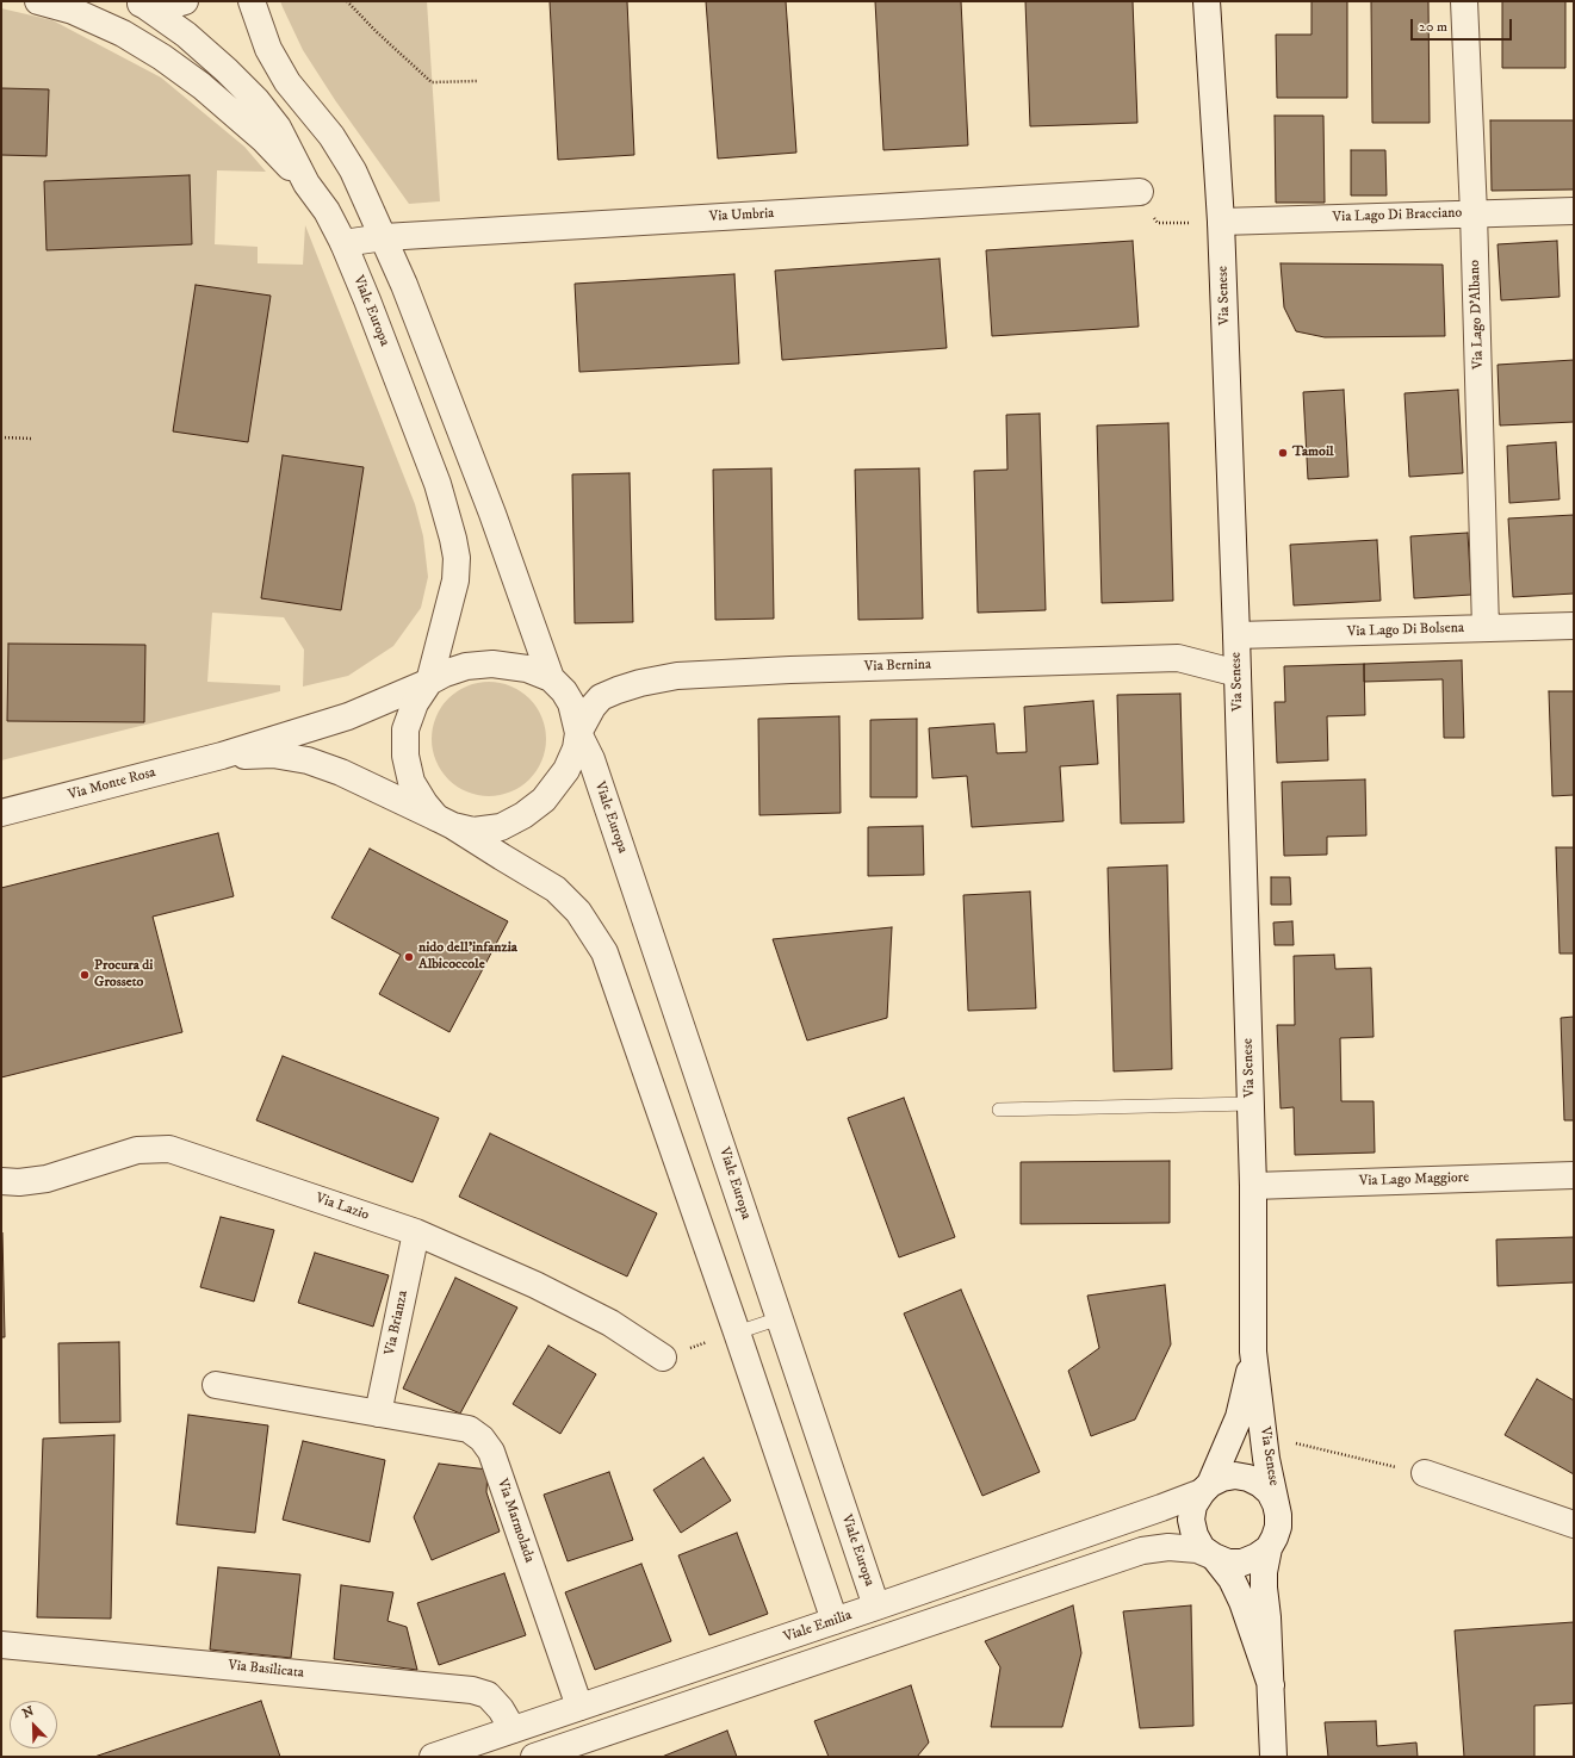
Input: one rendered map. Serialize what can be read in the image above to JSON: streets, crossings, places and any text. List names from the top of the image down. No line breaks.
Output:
{"streets":{"street":["Via Umbria","Via Lago Di Bracciano","Via Senese","Viale Europa","Via Lago D'Albano","Via Lago Di Bolsena","Via Bernina","Via Monte Rosa","Via Lago Maggiore","Via Lazio","Via Brianza","Via Marmolada","Viale Emilia","Via Basilicata"]},"crossings":[["Via Umbria","Viale Europa"],["Via Lago Di Bracciano","Via Senese"],["Via Lago Di Bracciano","Via Lago D'Albano"],["Via Senese","Via Lago Di Bolsena"],["Via Senese","Via Bernina"],["Via Senese","Via Lago Maggiore"],["Via Senese","Viale Emilia"],["Viale Europa","Via Bernina"],["Viale Europa","Via Monte Rosa"],["Viale Europa","Viale Emilia"],["Via Lago D'Albano","Via Lago Di Bolsena"],["Via Bernina","Via Monte Rosa"],["Via Lazio","Via Brianza"],["Via Brianza","Via Marmolada"],["Via Marmolada","Viale Emilia"],["Viale Emilia","Via Basilicata"]],"places":["Tamoil","nido dell'infanzia Albicoccole","Procura di Grosseto"],"scale_bar":"20 m","north":"top left"}
